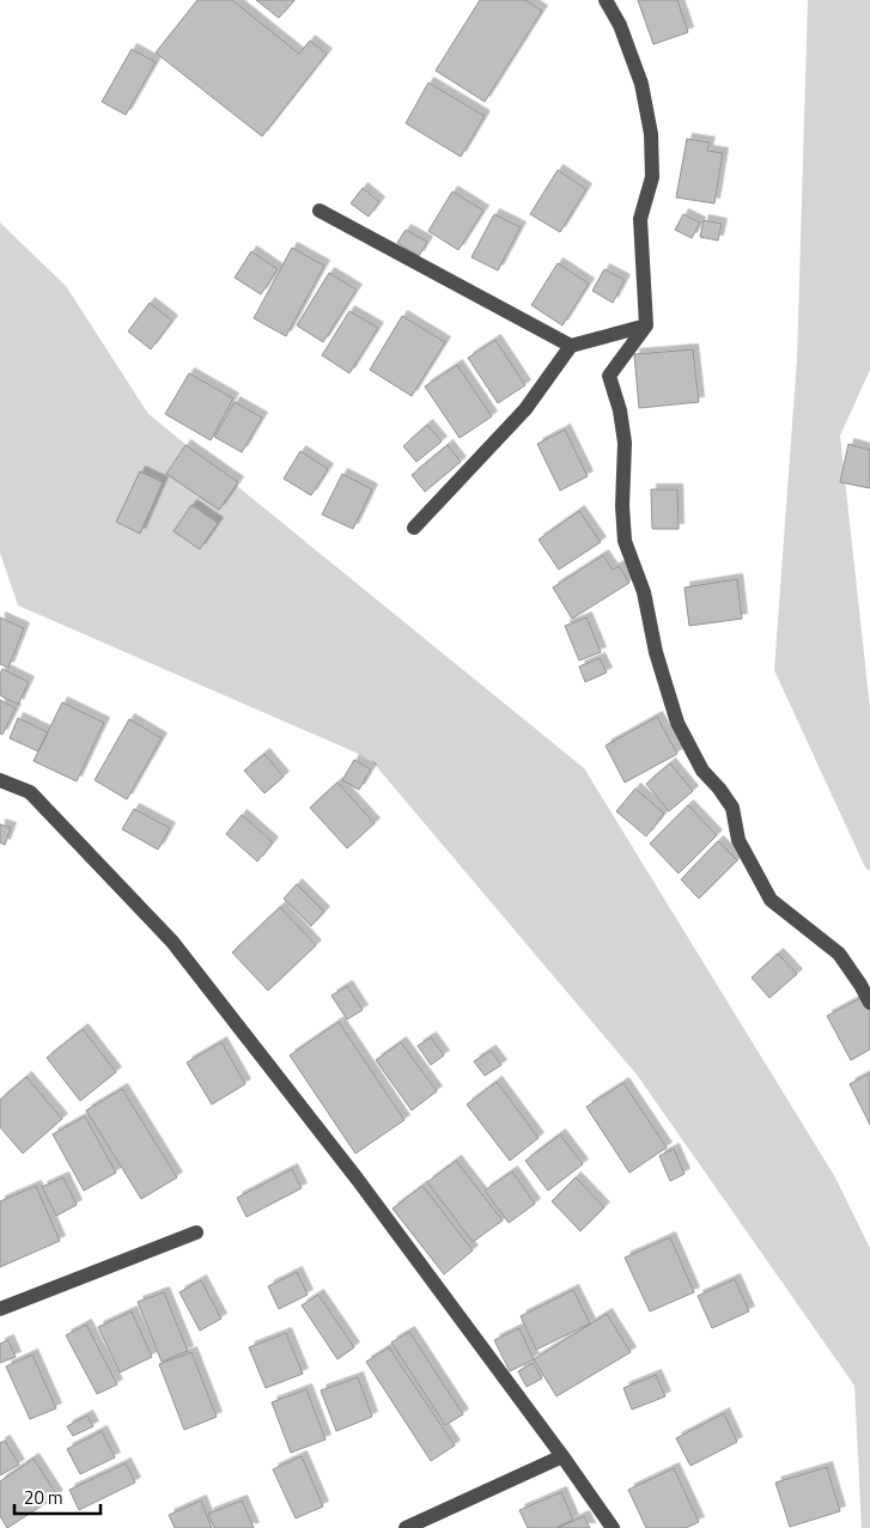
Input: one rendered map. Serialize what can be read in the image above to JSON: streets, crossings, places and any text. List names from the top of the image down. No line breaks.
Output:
{"scale_bar":"20 m"}
